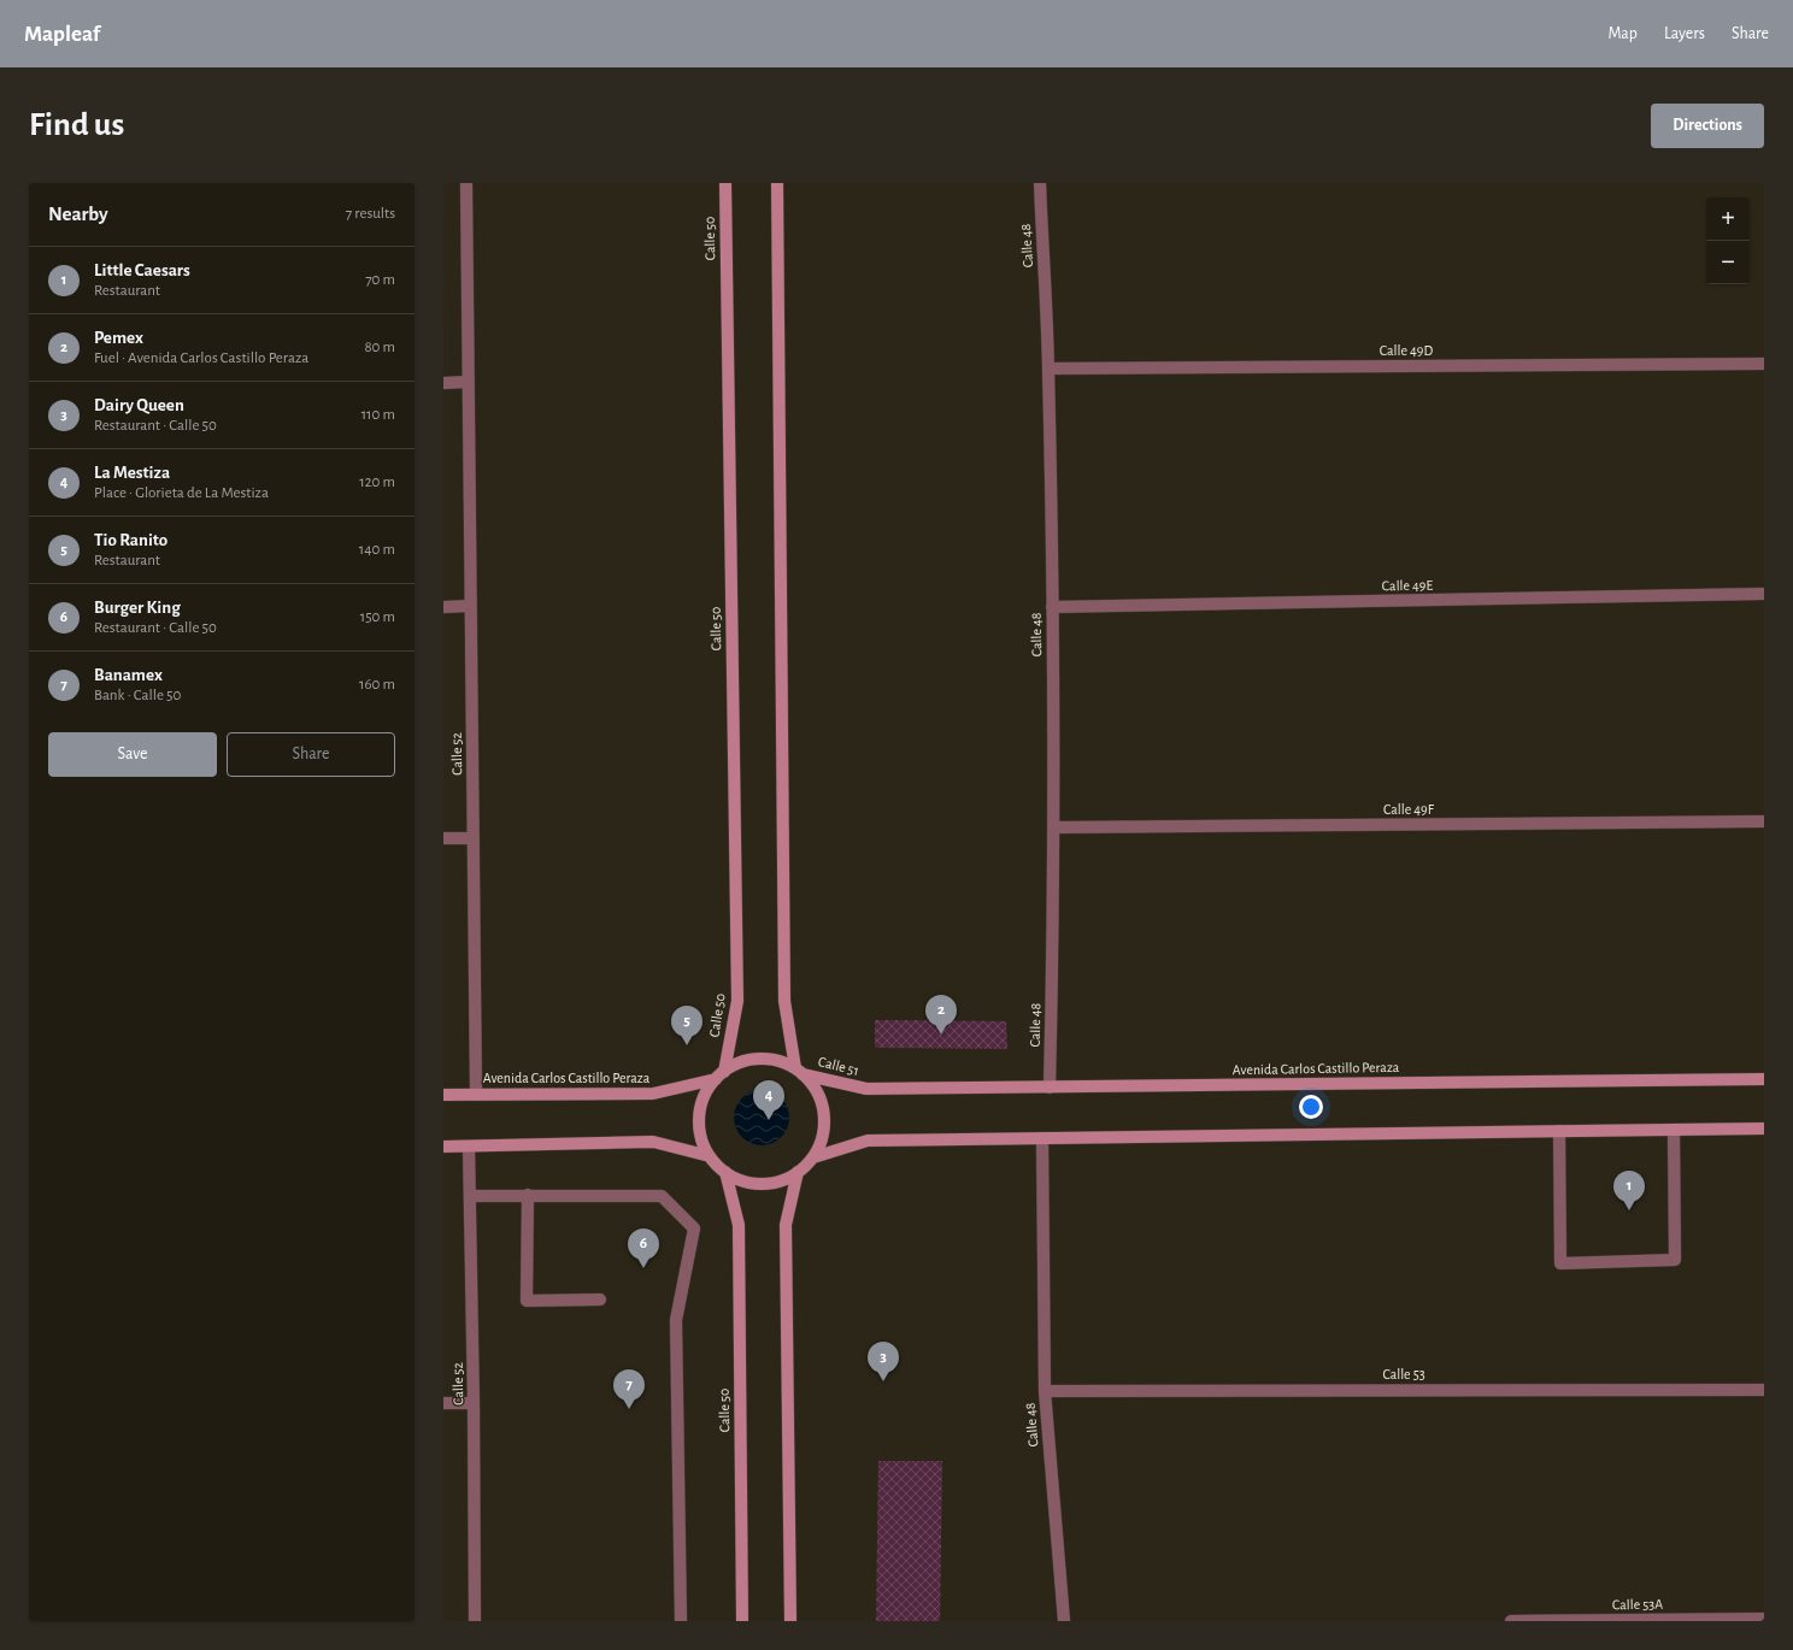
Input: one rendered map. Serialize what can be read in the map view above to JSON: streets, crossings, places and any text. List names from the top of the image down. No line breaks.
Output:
{"streets":{"main road":["Calle 50","Calle 51","Avenida Carlos Castillo Peraza"],"street":["Calle 48","Calle 49D","Calle 49E","Calle 52","Calle 49F","Calle 53","Calle 53A"]},"crossings":[["Calle 50","Calle 51"],["Calle 50","Avenida Carlos Castillo Peraza"],["Calle 48","Calle 49D"],["Calle 48","Calle 49E"],["Calle 48","Calle 49F"],["Calle 48","Avenida Carlos Castillo Peraza"],["Calle 48","Calle 53"],["Calle 52","Avenida Carlos Castillo Peraza"],["Calle 51","Avenida Carlos Castillo Peraza"]],"page":{"header":"Mapleaf","nav":["Map","Layers","Share"],"buttons":["Directions",["Save","Share"]],"title":"Find us","heading":["Nearby","7 results"],"map_buttons":["+","−"],"list":[{"mark":"1","name":"Little Caesars","note":"Restaurant","value":"70 m"},{"mark":"2","name":"Pemex","note":"Fuel · Avenida Carlos Castillo Peraza","value":"80 m"},{"mark":"3","name":"Dairy Queen","note":"Restaurant · Calle 50","value":"110 m"},{"mark":"4","name":"La Mestiza","note":"Place · Glorieta de La Mestiza","value":"120 m"},{"mark":"5","name":"Tio Ranito","note":"Restaurant","value":"140 m"},{"mark":"6","name":"Burger King","note":"Restaurant · Calle 50","value":"150 m"},{"mark":"7","name":"Banamex","note":"Bank · Calle 50","value":"160 m"}],"pins":["2","5","4","1","6","3","7"]}}
